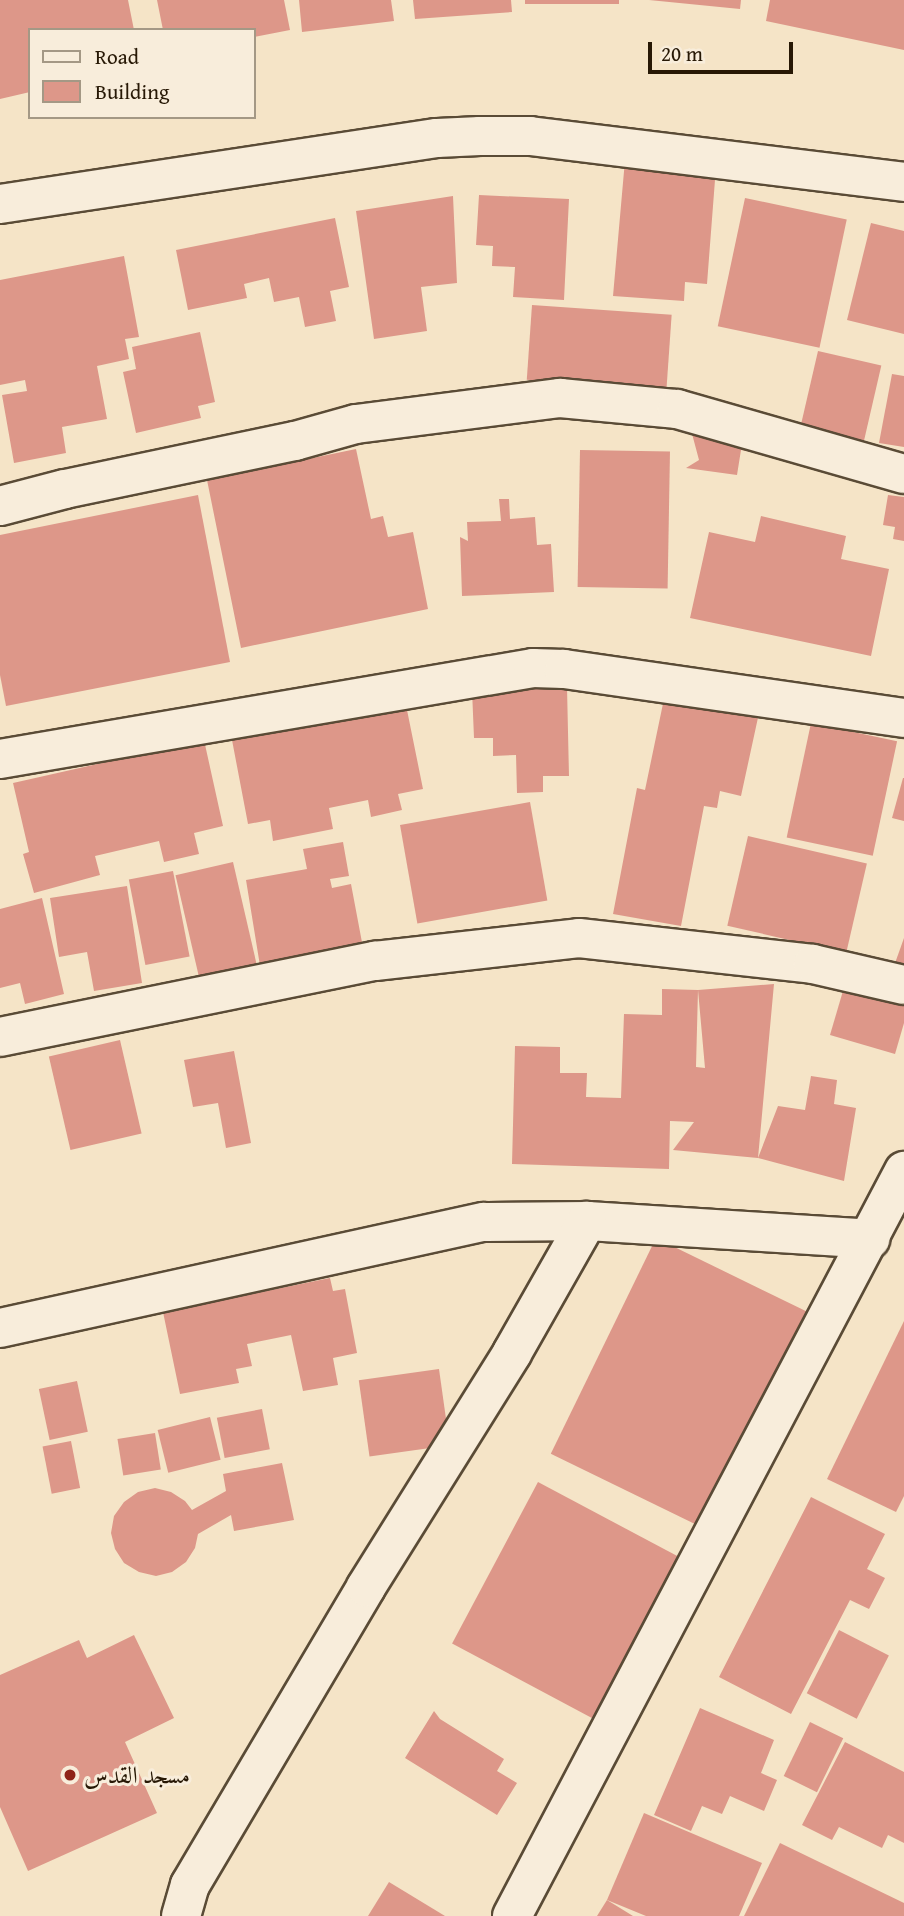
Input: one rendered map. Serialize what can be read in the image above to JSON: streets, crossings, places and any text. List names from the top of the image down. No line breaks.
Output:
{"places":["مسجد القدس"],"legend":["Road","Building"],"scale_bar":"20 m"}
